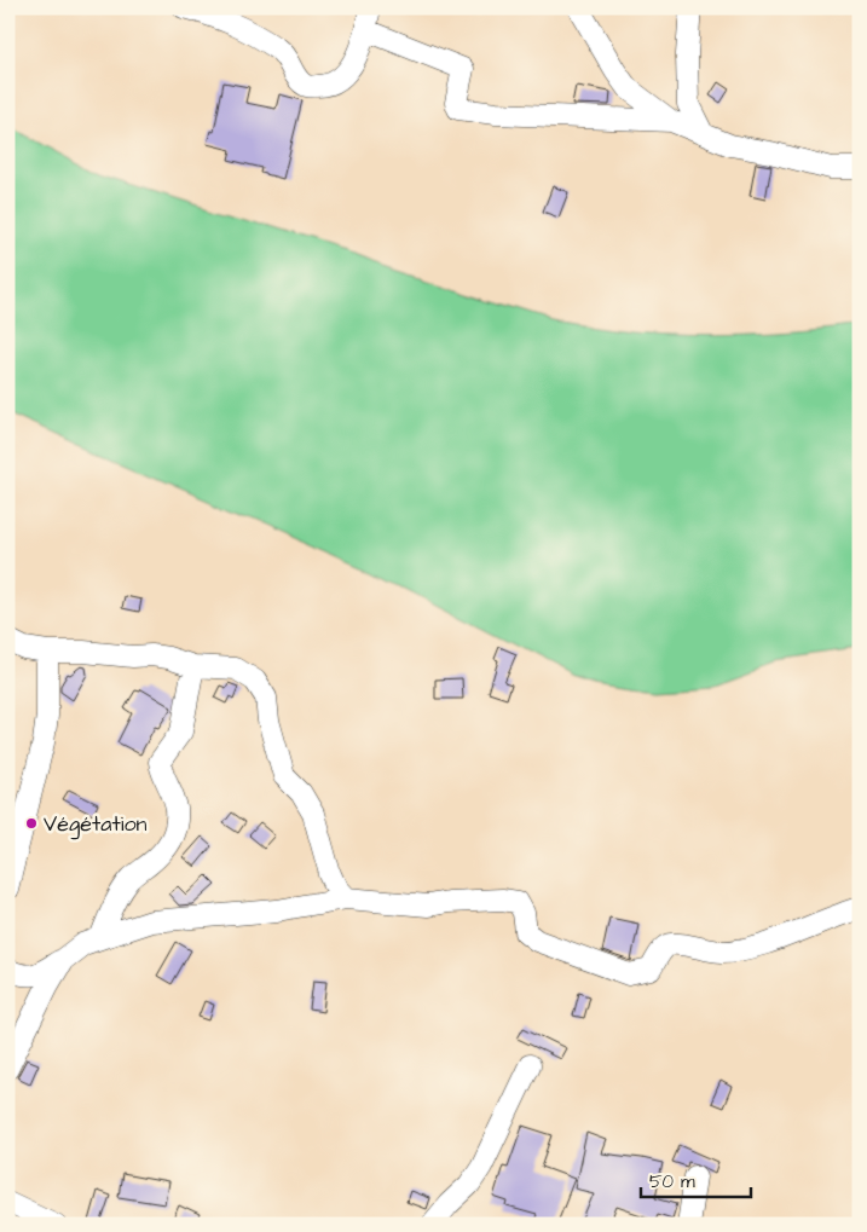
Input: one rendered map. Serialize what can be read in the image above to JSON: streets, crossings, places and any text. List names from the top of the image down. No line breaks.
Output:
{"places":["Végétation"],"scale_bar":"50 m"}
